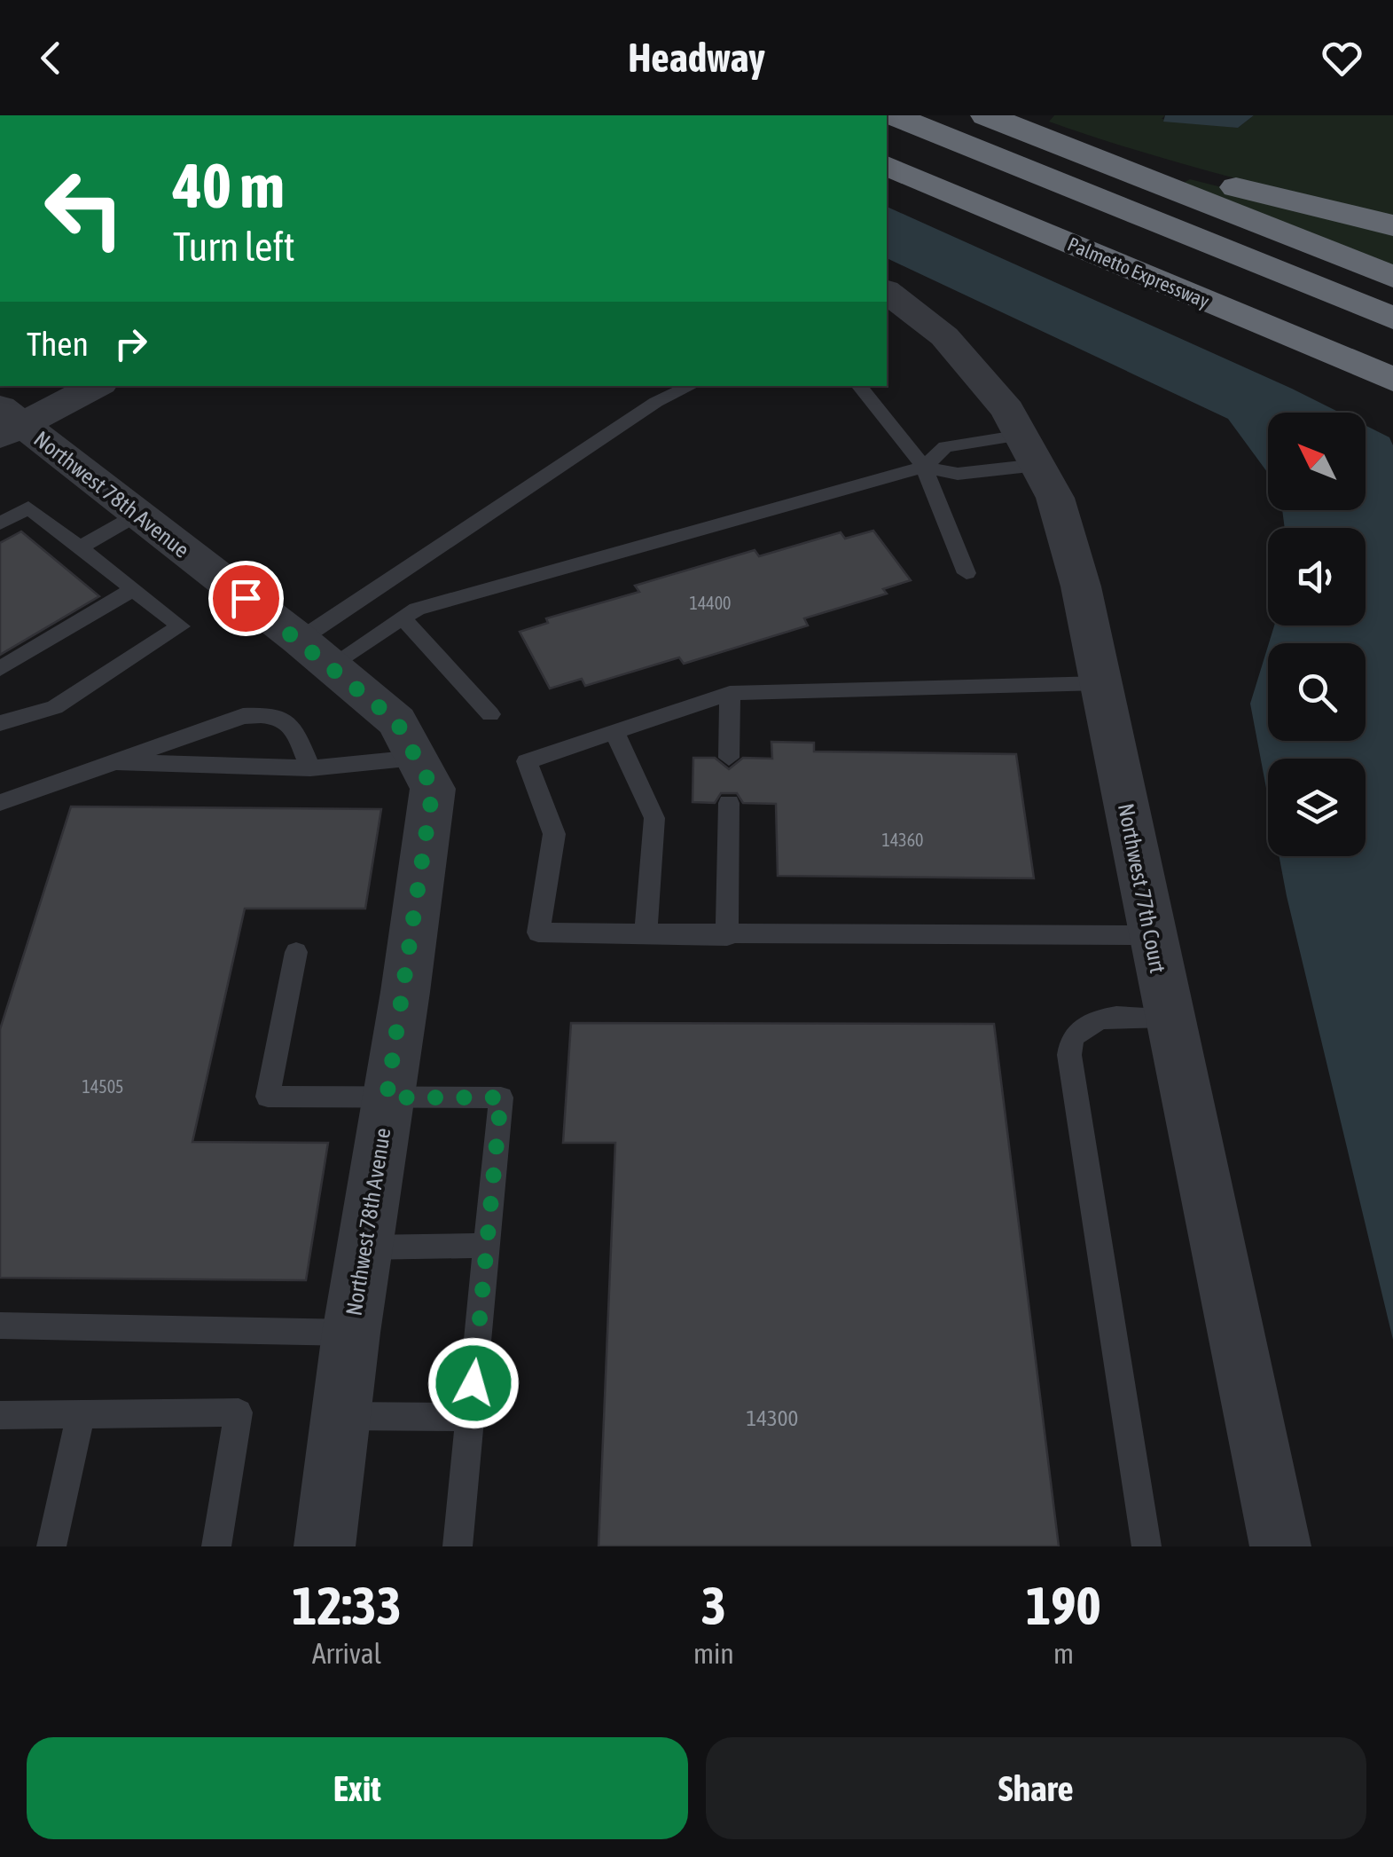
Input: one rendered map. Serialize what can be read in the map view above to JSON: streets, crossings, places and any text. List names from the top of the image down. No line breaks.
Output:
{"streets":{"highway":["Palmetto Expressway"],"street":["Northwest 78th Avenue","Northwest 77th Court"]},"house_numbers":["14400","14360","14505","14300"],"north":"top left","page":{"header":"Headway","turn":["40 m","Turn left"],"then":"Then","eta":["12:33","Arrival","3","min","190","m"],"buttons":["Exit","Share"]}}
